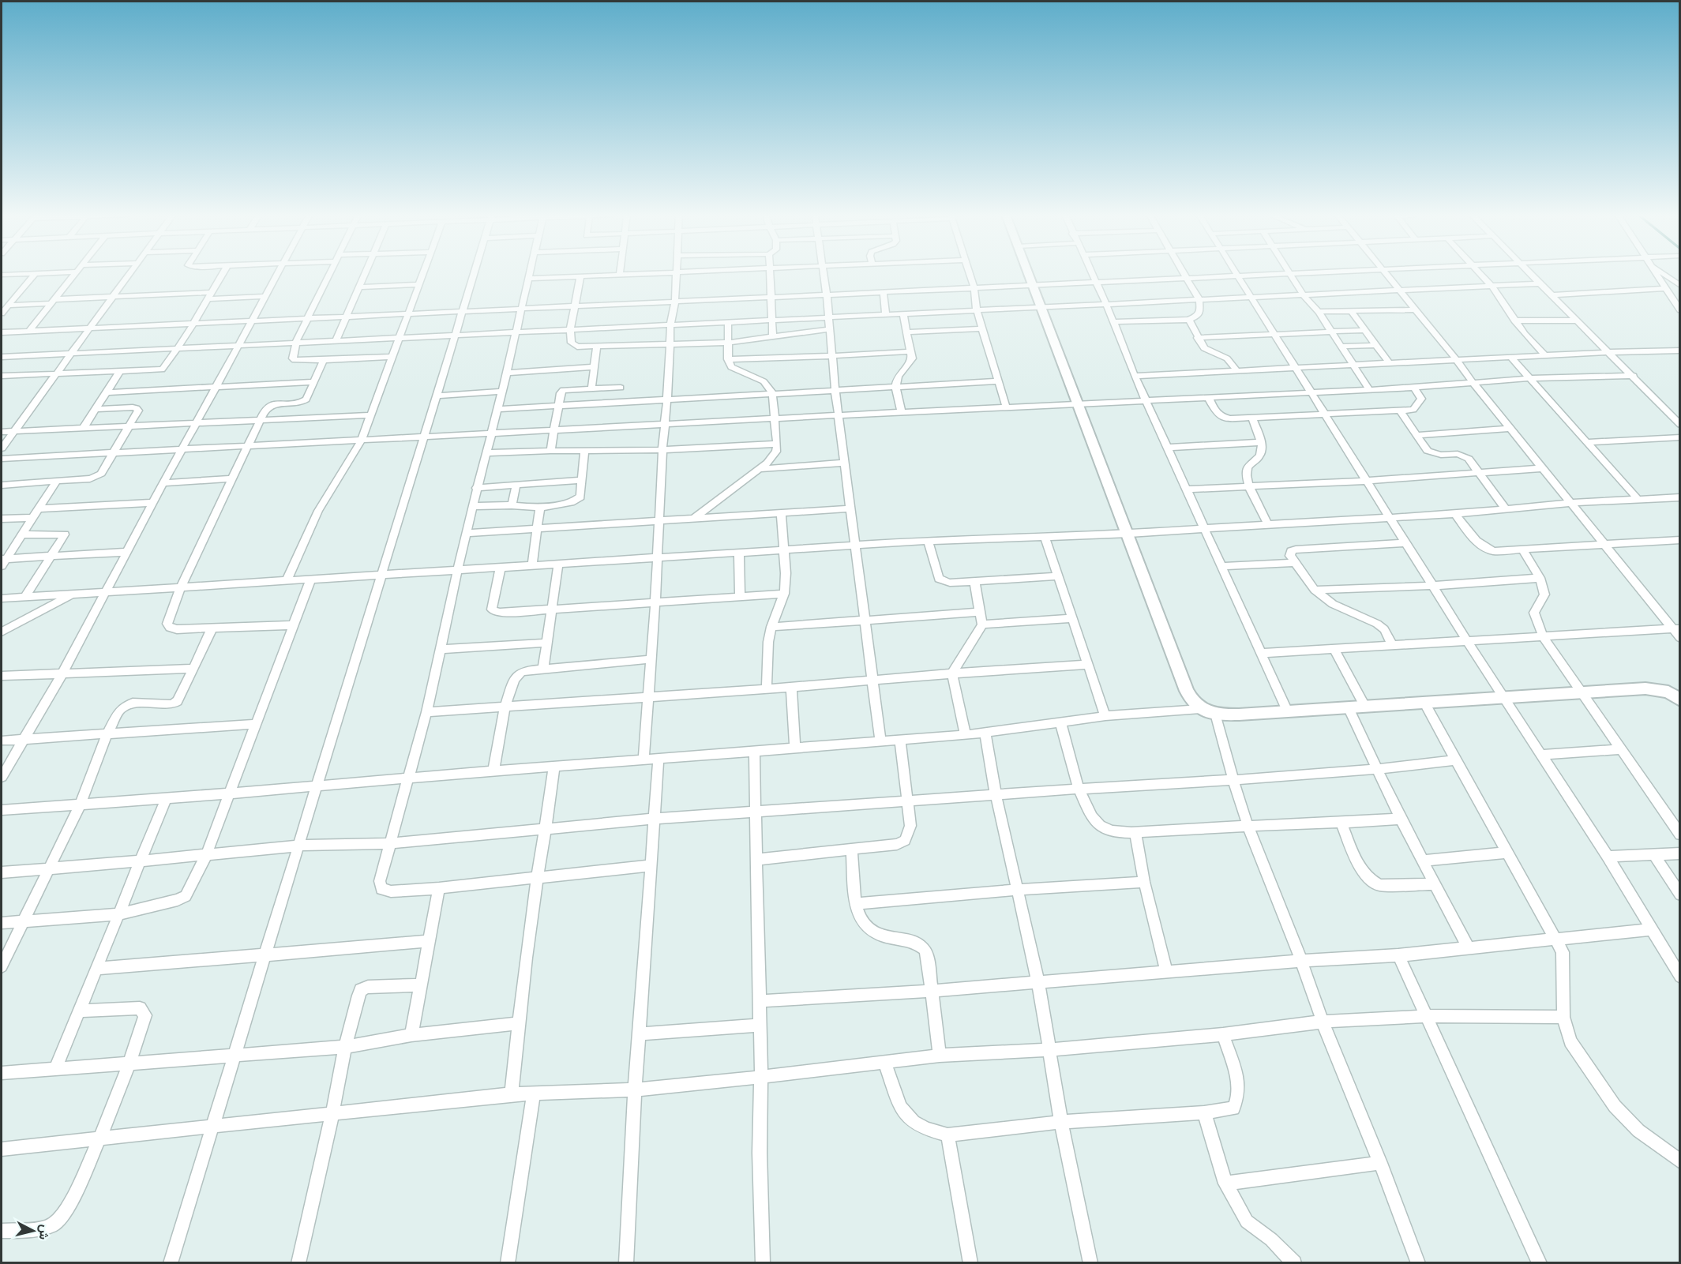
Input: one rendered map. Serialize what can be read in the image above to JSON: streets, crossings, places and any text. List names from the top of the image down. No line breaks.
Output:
{"north":"right"}
